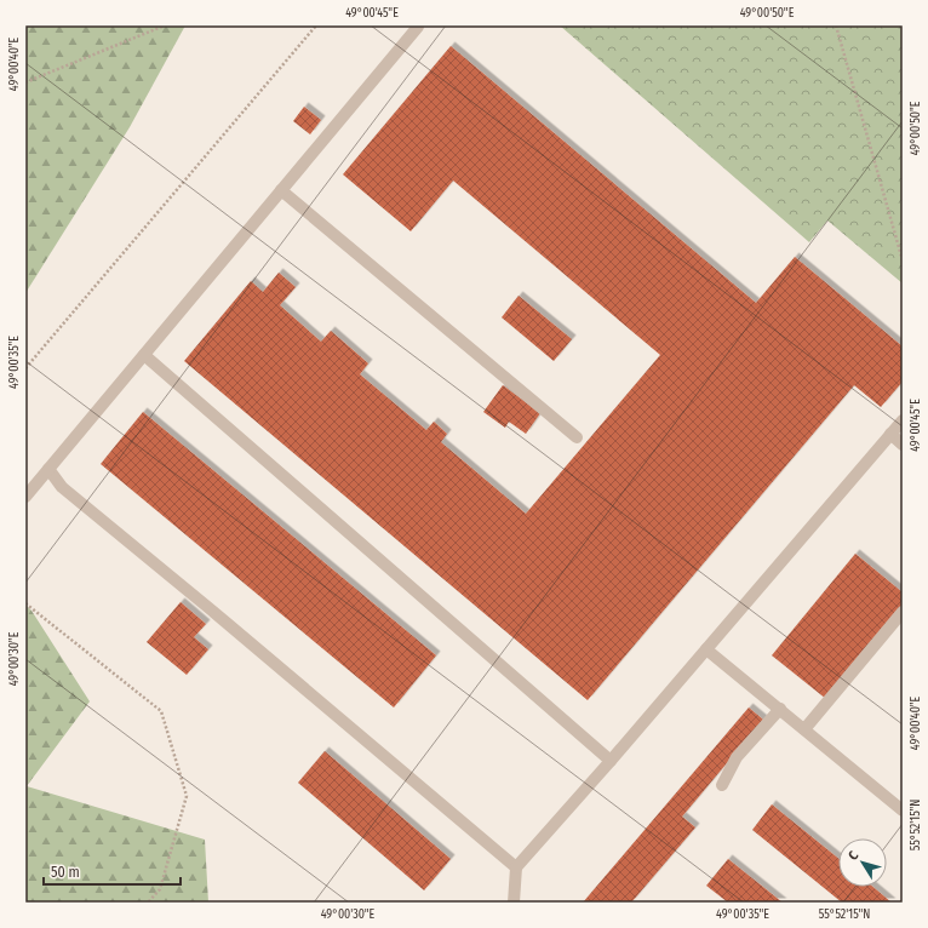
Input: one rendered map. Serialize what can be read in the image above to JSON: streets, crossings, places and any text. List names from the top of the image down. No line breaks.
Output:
{"scale_bar":"50 m","north":"top left","coordinates":["49°00'45\"E","49°00'50\"E","49°00'40\"E","49°00'35\"E","49°00'30\"E","55°52'15\"N"]}
